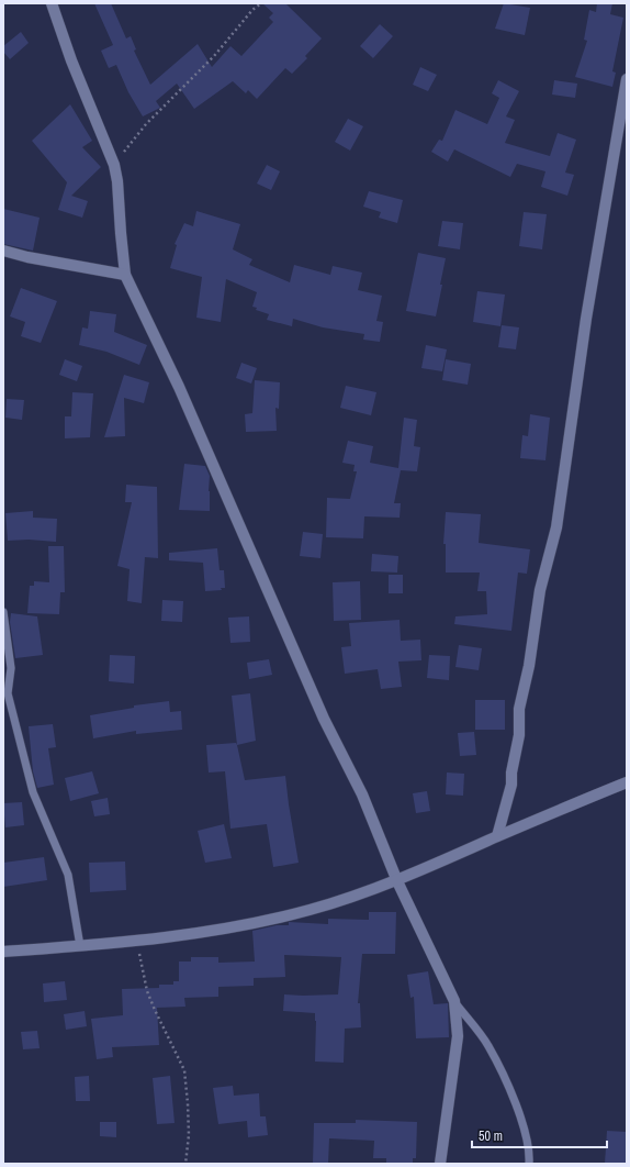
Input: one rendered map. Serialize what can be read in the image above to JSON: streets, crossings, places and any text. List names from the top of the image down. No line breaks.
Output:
{"scale_bar":"50 m"}
